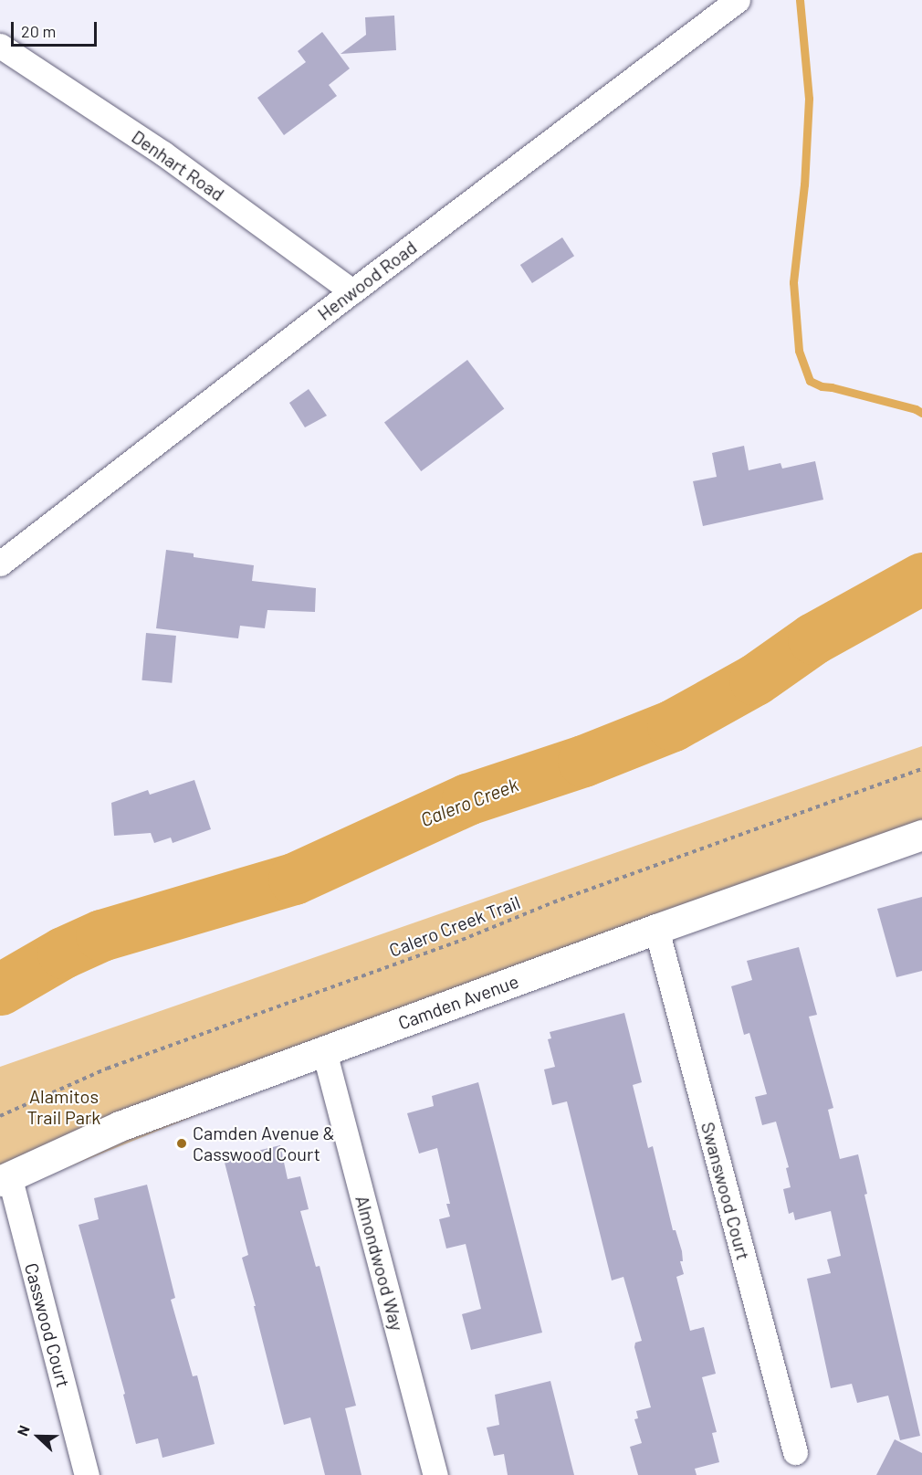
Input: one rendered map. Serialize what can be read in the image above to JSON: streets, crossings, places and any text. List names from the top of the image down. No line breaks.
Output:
{"streets":{"street":["Denhart Road","Henwood Road","Camden Avenue","Swanswood Court","Almondwood Way","Casswood Court"],"path":["Calero Creek Trail"]},"crossings":[["Denhart Road","Henwood Road"],["Camden Avenue","Swanswood Court"],["Camden Avenue","Almondwood Way"],["Camden Avenue","Casswood Court"]],"water":["Calero Creek"],"parks":["Alamitos Trail Park"],"places":["Camden Avenue & Casswood Court"],"scale_bar":"20 m","north":"left"}
